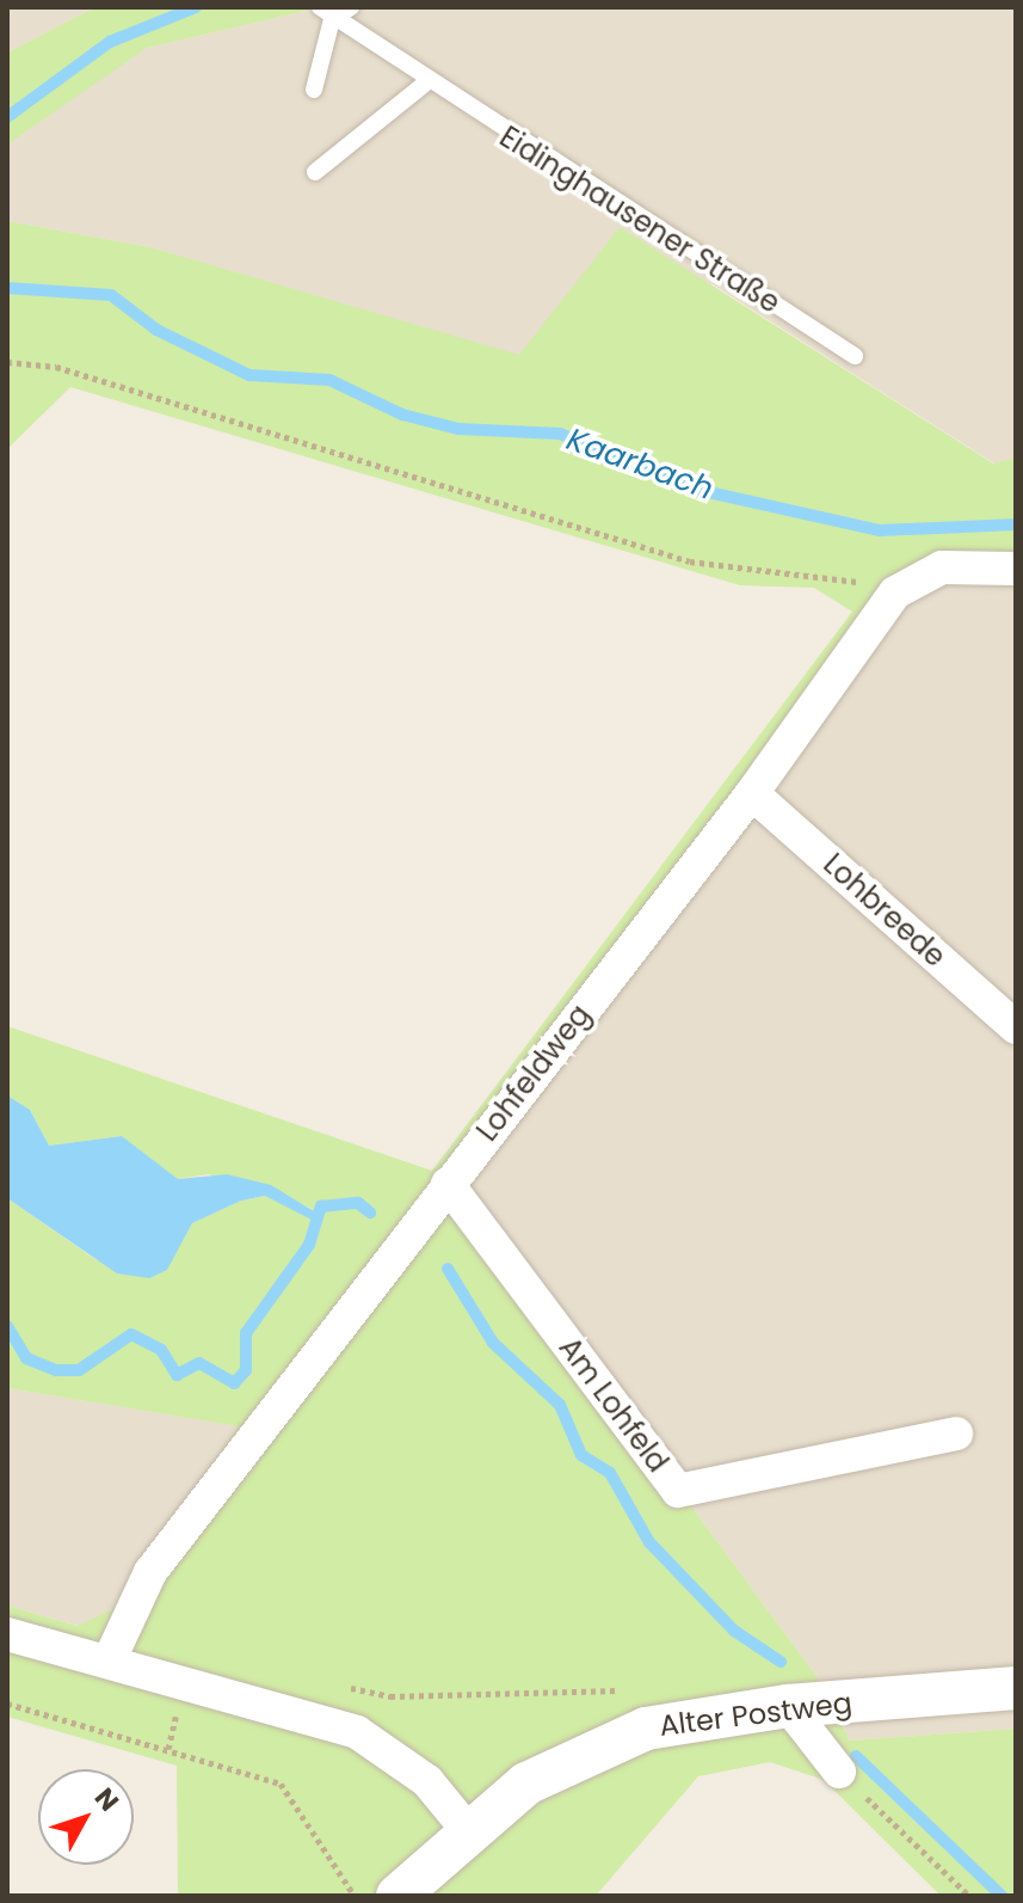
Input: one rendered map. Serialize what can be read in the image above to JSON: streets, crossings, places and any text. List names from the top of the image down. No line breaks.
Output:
{"streets":{"street":["Lohbreede","Lohfeldweg","Am Lohfeld","Alter Postweg"],"lane":["Eidinghausener Straße"]},"crossings":[["Lohbreede","Lohfeldweg"],["Lohfeldweg","Am Lohfeld"]],"water":["Kaarbach"],"north":"top right"}
